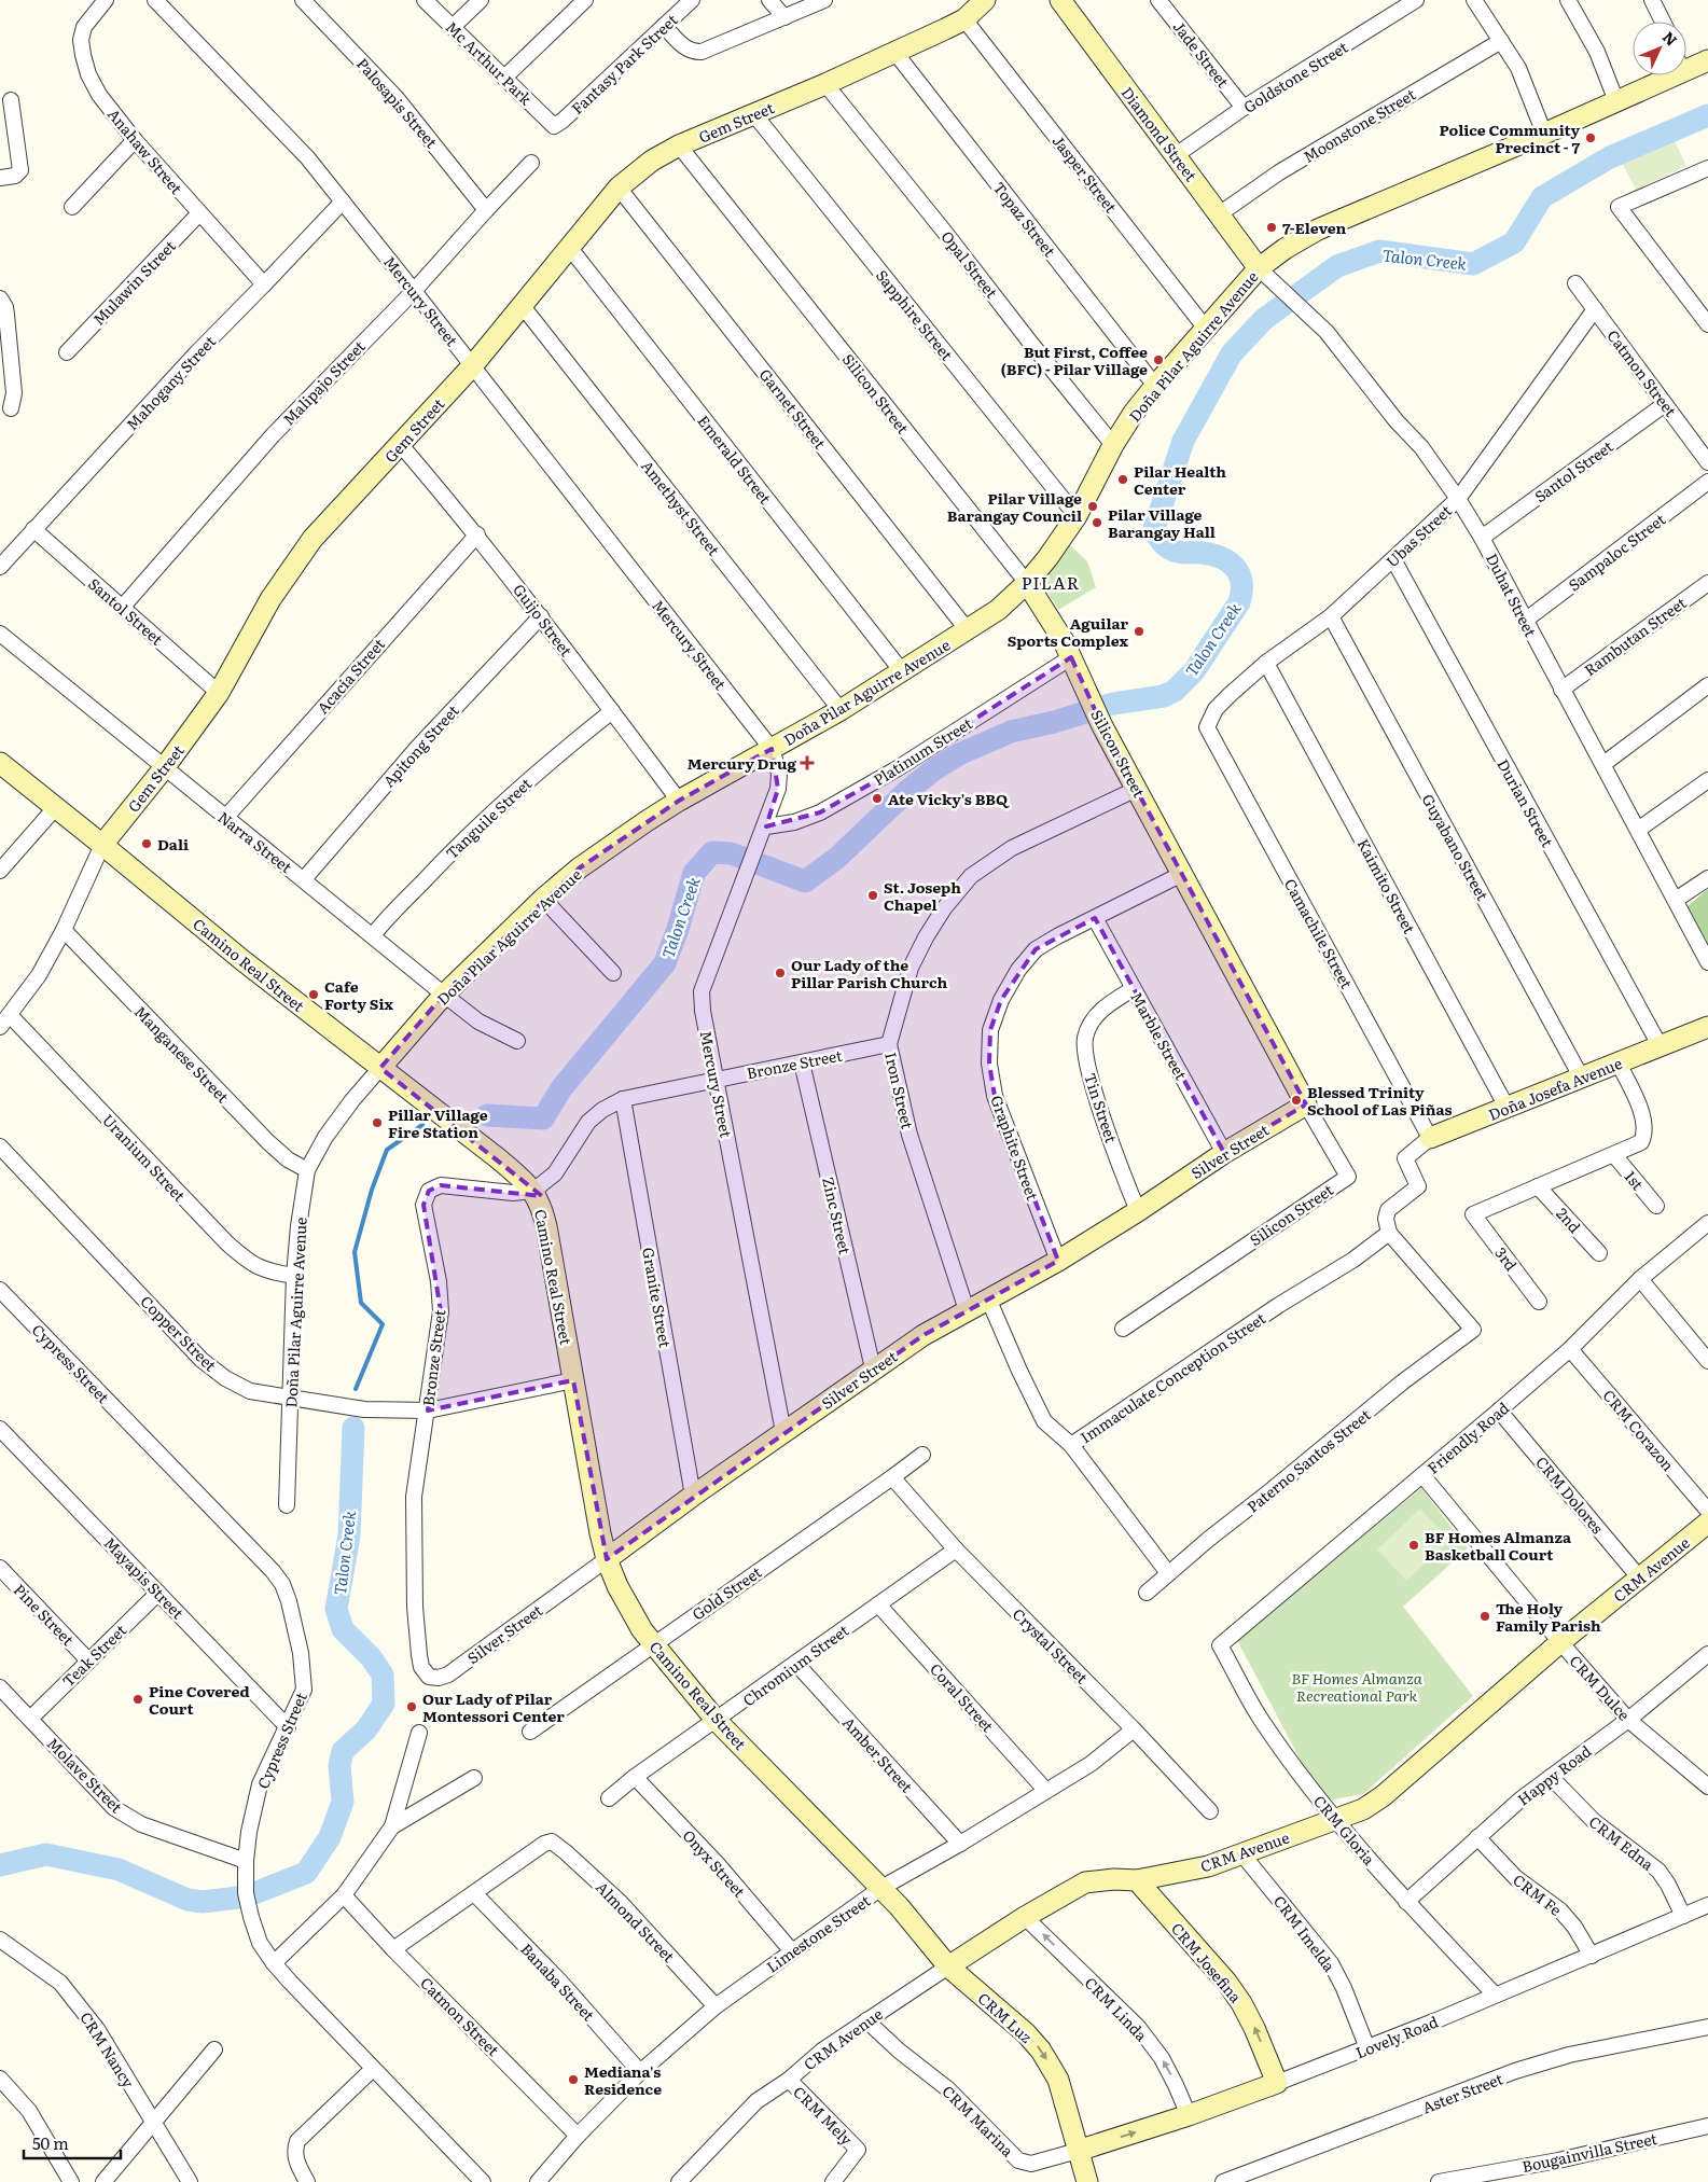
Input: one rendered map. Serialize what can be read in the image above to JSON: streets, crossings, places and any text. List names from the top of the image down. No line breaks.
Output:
{"streets":{"street":["Jade Street","Mc Arthur Park","Fantasy Park Street","Goldstone Street","Palosapis Street","Gem Street","Moonstone Street","Diamond Street","Anahaw Street","Jasper Street","Topaz Street","Opal Street","Mulawin Street","Mercury Street","Sapphire Street","Doña Pilar Aguirre Avenue","Catmon Street","Mahogany Street","Malipajo Street","Silicon Street","Garnet Street","Emerald Street","Santol Street","Amethyst Street","Ubas Street","Sampaloc Street","Duhat Street","Guijo Street","Rambutan Street","Acacia Street","Apitong Street","Platinum Street","Durian Street","Tanguile Street","Narra Street","Guyabano Street","Kaimito Street","Camachile Street","Camino Real Street","Marble Street","Manganese Street","Bronze Street","Doña Josefa Avenue","Iron Street","Tin Street","Graphite Street","Silver Street","Uranium Street","1st","Zinc Street","2nd","3rd","Granite Street","Copper Street","Cypress Street","Immaculate Conception Street","CRM Corazon","Friendly Road","Paterno Santos Street","CRM Dolores","CRM Avenue","Mayapis Street","Gold Street","Pine Street","Crystal Street","Teak Street","Chromium Street","CRM Dulce","Coral Street","Amber Street","Molave Street","Happy Road","CRM Gloria","CRM Edna","Onyx Street","CRM Fe","Almond Street","Limestone Street","CRM Imelda","CRM Josefina","Banaba Street","CRM Linda","CRM Luz","Lovely Road","CRM Nancy","Aster Street","CRM Mely","CRM Marina","Bougainvilla Street"]},"crossings":[["Jade Street","Goldstone Street"],["Mc Arthur Park","Fantasy Park Street"],["Goldstone Street","Diamond Street"],["Palosapis Street","Malipajo Street"],["Gem Street","Jasper Street"],["Gem Street","Topaz Street"],["Gem Street","Opal Street"],["Gem Street","Mercury Street"],["Gem Street","Sapphire Street"],["Gem Street","Silicon Street"],["Gem Street","Garnet Street"],["Gem Street","Emerald Street"],["Gem Street","Santol Street"],["Gem Street","Amethyst Street"],["Gem Street","Guijo Street"],["Gem Street","Narra Street"],["Gem Street","Camino Real Street"],["Gem Street","Manganese Street"],["Gem Street","Uranium Street"],["Moonstone Street","Diamond Street"],["Diamond Street","Doña Pilar Aguirre Avenue"],["Diamond Street","Duhat Street"],["Anahaw Street","Mulawin Street"],["Anahaw Street","Mahogany Street"],["Jasper Street","Doña Pilar Aguirre Avenue"],["Topaz Street","Doña Pilar Aguirre Avenue"],["Opal Street","Doña Pilar Aguirre Avenue"],["Mercury Street","Doña Pilar Aguirre Avenue"],["Mercury Street","Mahogany Street"],["Mercury Street","Malipajo Street"],["Mercury Street","Platinum Street"],["Mercury Street","Bronze Street"],["Mercury Street","Silver Street"],["Sapphire Street","Doña Pilar Aguirre Avenue"],["Doña Pilar Aguirre Avenue","Silicon Street"],["Doña Pilar Aguirre Avenue","Garnet Street"],["Doña Pilar Aguirre Avenue","Emerald Street"],["Doña Pilar Aguirre Avenue","Amethyst Street"],["Doña Pilar Aguirre Avenue","Duhat Street"],["Doña Pilar Aguirre Avenue","Guijo Street"],["Doña Pilar Aguirre Avenue","Narra Street"],["Doña Pilar Aguirre Avenue","Camino Real Street"],["Doña Pilar Aguirre Avenue","Manganese Street"],["Doña Pilar Aguirre Avenue","Uranium Street"],["Doña Pilar Aguirre Avenue","Copper Street"],["Catmon Street","Santol Street"],["Catmon Street","Ubas Street"],["Catmon Street","Limestone Street"],["Mahogany Street","Santol Street"],["Malipajo Street","Santol Street"],["Silicon Street","Platinum Street"],["Silicon Street","Iron Street"],["Silicon Street","Graphite Street"],["Silicon Street","Silver Street"],["Santol Street","Duhat Street"],["Ubas Street","Duhat Street"],["Ubas Street","Durian Street"],["Ubas Street","Guyabano Street"],["Ubas Street","Kaimito Street"],["Ubas Street","Camachile Street"],["Sampaloc Street","Duhat Street"],["Duhat Street","Rambutan Street"],["Guijo Street","Acacia Street"],["Guijo Street","Apitong Street"],["Guijo Street","Tanguile Street"],["Acacia Street","Narra Street"],["Apitong Street","Narra Street"],["Durian Street","Doña Josefa Avenue"],["Tanguile Street","Narra Street"],["Guyabano Street","Doña Josefa Avenue"],["Kaimito Street","Doña Josefa Avenue"],["Camachile Street","Doña Josefa Avenue"],["Camino Real Street","Bronze Street"],["Camino Real Street","Silver Street"],["Camino Real Street","Copper Street"],["Camino Real Street","Gold Street"],["Camino Real Street","Chromium Street"],["Camino Real Street","Limestone Street"],["Camino Real Street","CRM Luz"],["Marble Street","Tin Street"],["Marble Street","Graphite Street"],["Marble Street","Silver Street"],["Bronze Street","Iron Street"],["Bronze Street","Silver Street"],["Bronze Street","Zinc Street"],["Bronze Street","Granite Street"],["Bronze Street","Copper Street"],["Doña Josefa Avenue","Immaculate Conception Street"],["Doña Josefa Avenue","Paterno Santos Street"],["Iron Street","Silver Street"],["Tin Street","Silver Street"],["Graphite Street","Silver Street"],["Silver Street","Zinc Street"],["Silver Street","Granite Street"],["Silver Street","Immaculate Conception Street"],["2nd","3rd"],["Cypress Street","Mayapis Street"],["Cypress Street","Molave Street"],["Immaculate Conception Street","Paterno Santos Street"],["CRM Corazon","Friendly Road"],["Friendly Road","CRM Dolores"],["Friendly Road","CRM Dulce"],["Friendly Road","CRM Gloria"],["CRM Dolores","CRM Avenue"],["CRM Avenue","CRM Dulce"],["CRM Avenue","CRM Gloria"],["CRM Avenue","CRM Imelda"],["CRM Avenue","CRM Josefina"],["CRM Avenue","CRM Linda"],["CRM Avenue","CRM Luz"],["CRM Avenue","CRM Mely"],["CRM Avenue","CRM Marina"],["Mayapis Street","Teak Street"],["Gold Street","Crystal Street"],["Pine Street","Teak Street"],["Crystal Street","Chromium Street"],["Crystal Street","Limestone Street"],["Teak Street","Molave Street"],["Chromium Street","Coral Street"],["Chromium Street","Amber Street"],["Chromium Street","Onyx Street"],["CRM Dulce","Happy Road"],["Coral Street","Limestone Street"],["Amber Street","Limestone Street"],["Happy Road","CRM Gloria"],["Happy Road","CRM Edna"],["Happy Road","CRM Fe"],["CRM Gloria","Lovely Road"],["CRM Edna","Lovely Road"],["Onyx Street","Limestone Street"],["CRM Fe","Lovely Road"],["Almond Street","Limestone Street"],["Almond Street","Banaba Street"],["Limestone Street","Banaba Street"],["CRM Imelda","Lovely Road"],["CRM Josefina","Lovely Road"],["CRM Linda","Lovely Road"],["CRM Luz","Lovely Road"],["CRM Luz","CRM Marina"],["Lovely Road","CRM Marina"]],"one_way":["CRM Josefina","CRM Linda","CRM Luz"],"districts":["PILAR"],"water":["Talon Creek"],"parks":["BF Homes Almanza Recreational Park"],"places":{"other":["Police Community Precinct - 7","7-Eleven","But First, Coffee (BFC) - Pilar Village","Pilar Health Center","Pilar Village Barangay Council","Pilar Village Barangay Hall","Aguilar Sports Complex","Ate Vicky's BBQ","Dali","St. Joseph Chapel","Our Lady of the Pillar Parish Church","Cafe Forty Six","Blessed Trinity School of Las Piñas","Pillar Village Fire Station","BF Homes Almanza Basketball Court","The Holy Family Parish","Pine Covered Court","Our Lady of Pilar Montessori Center","Mediana's Residence"],"health":["Mercury Drug"]},"scale_bar":"50 m","north":"top right"}
